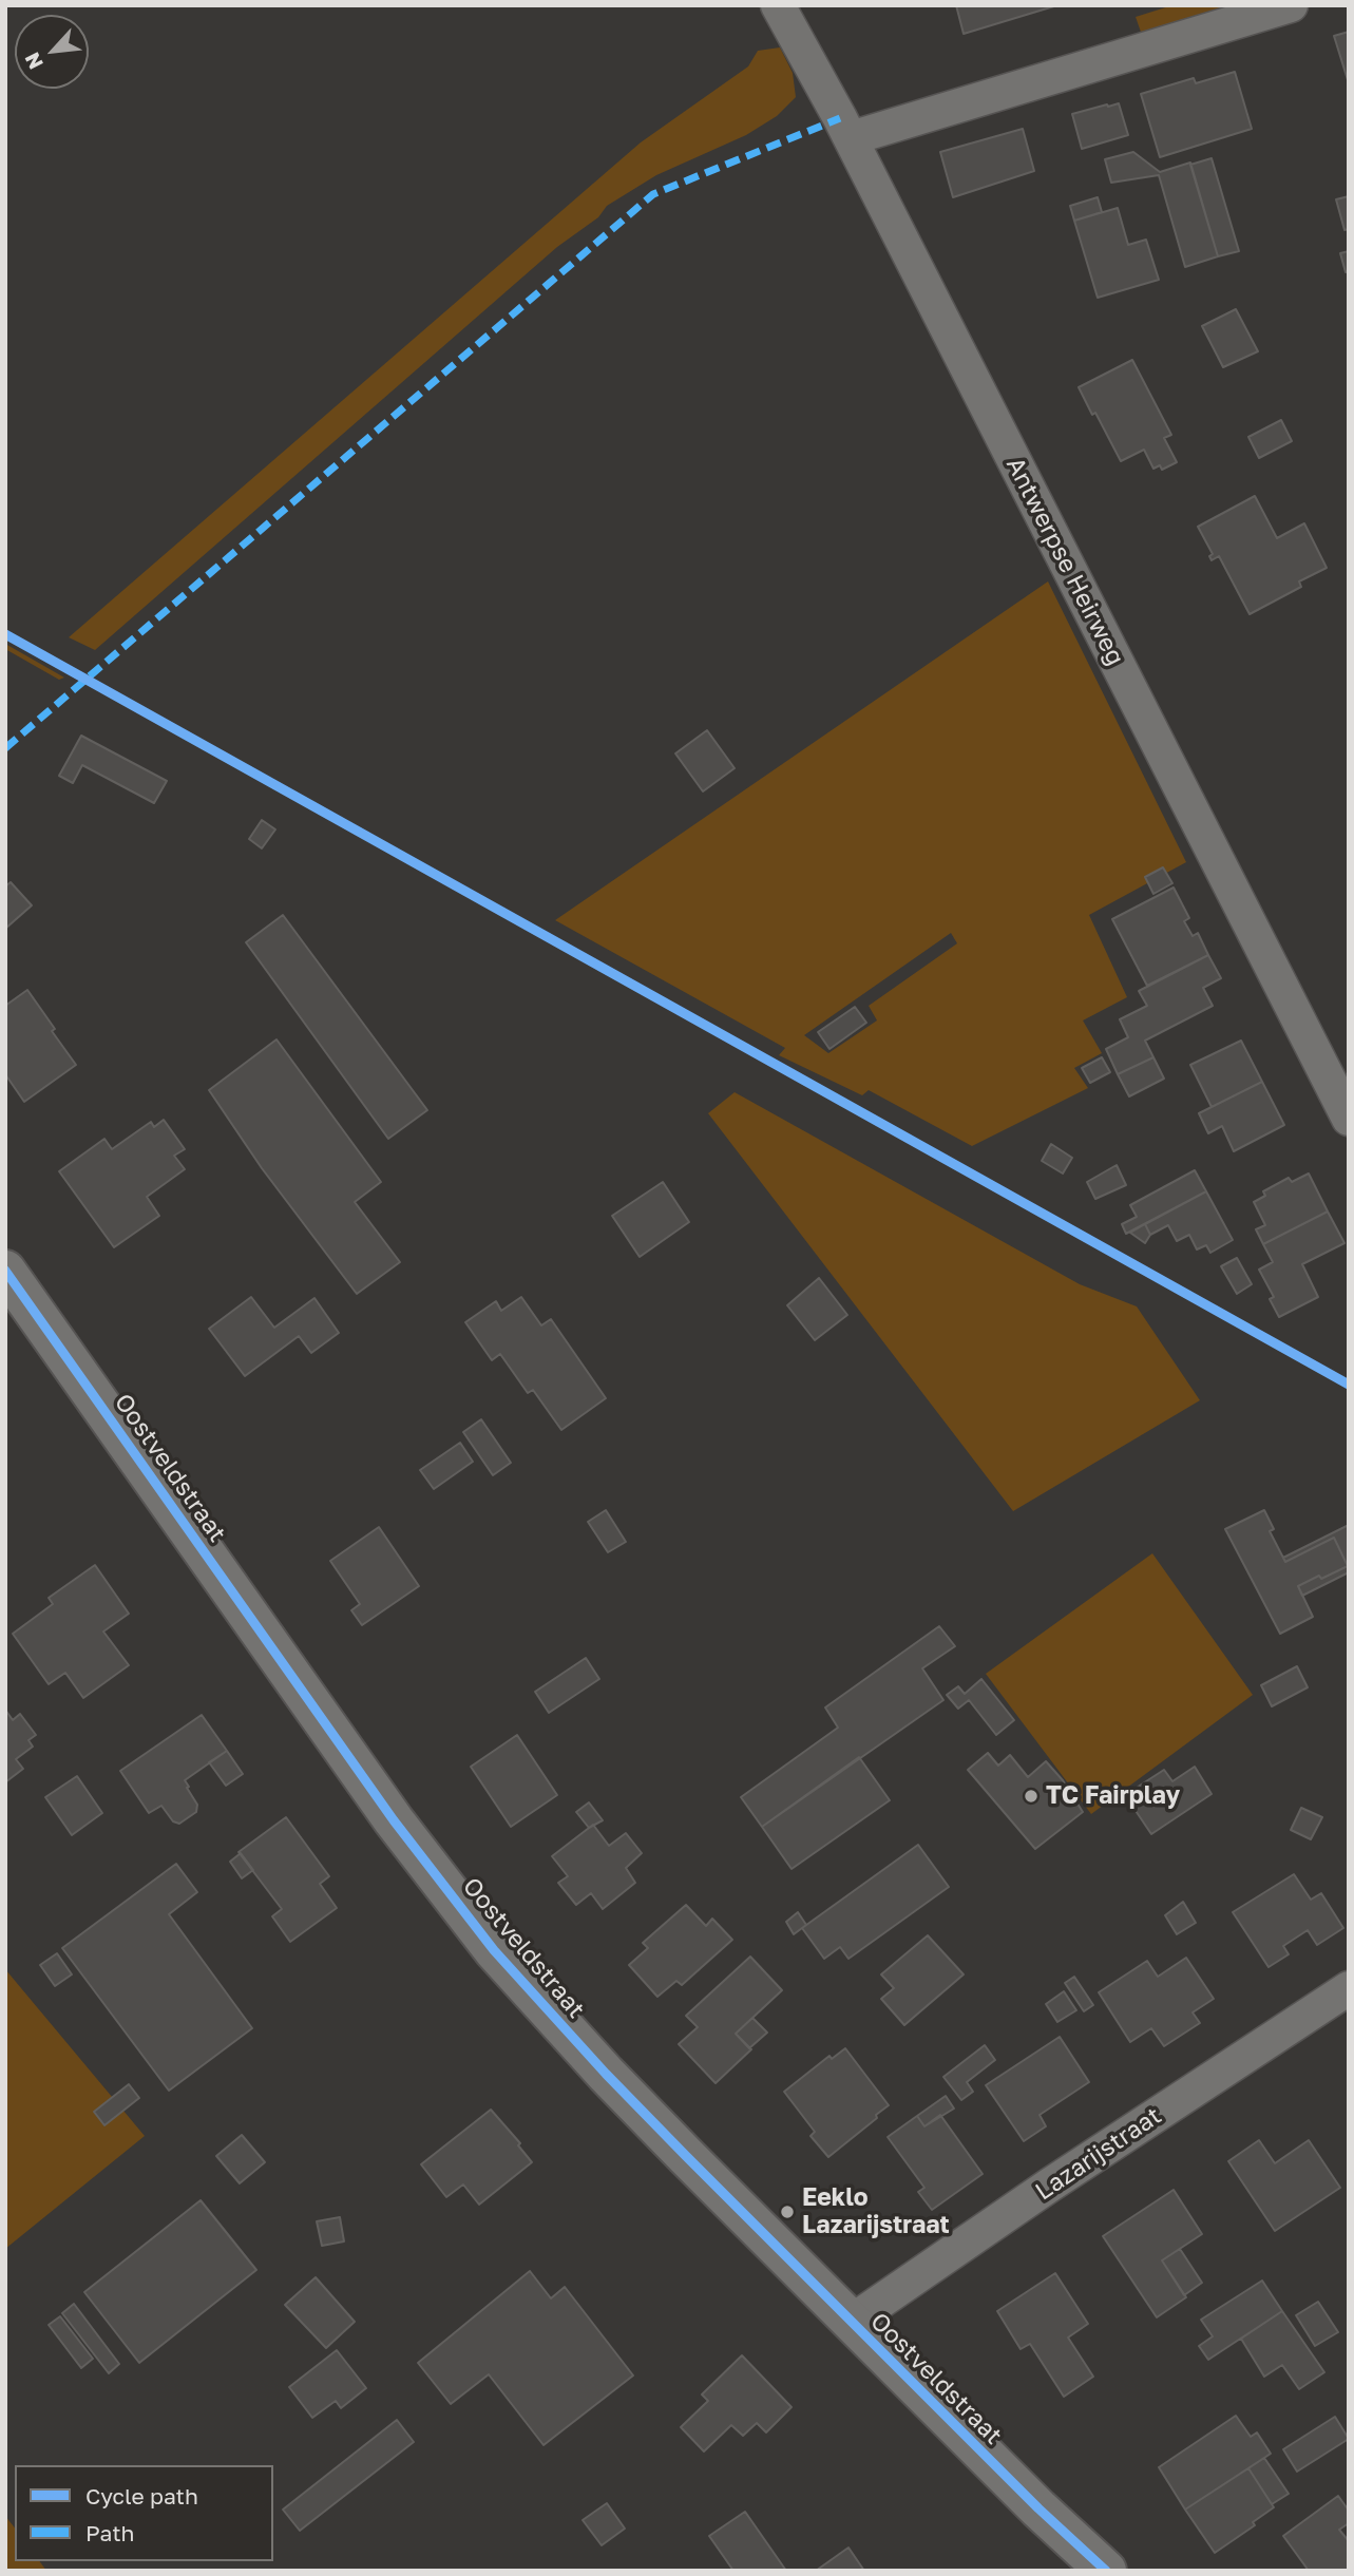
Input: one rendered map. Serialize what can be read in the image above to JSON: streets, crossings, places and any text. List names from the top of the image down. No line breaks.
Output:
{"streets":{"street":["Antwerpse Heirweg","Oostveldstraat","Lazarijstraat"]},"crossings":[["Oostveldstraat","Lazarijstraat"]],"places":["TC Fairplay","Eeklo Lazarijstraat"],"legend":["Cycle path","Path"],"north":"bottom left"}
